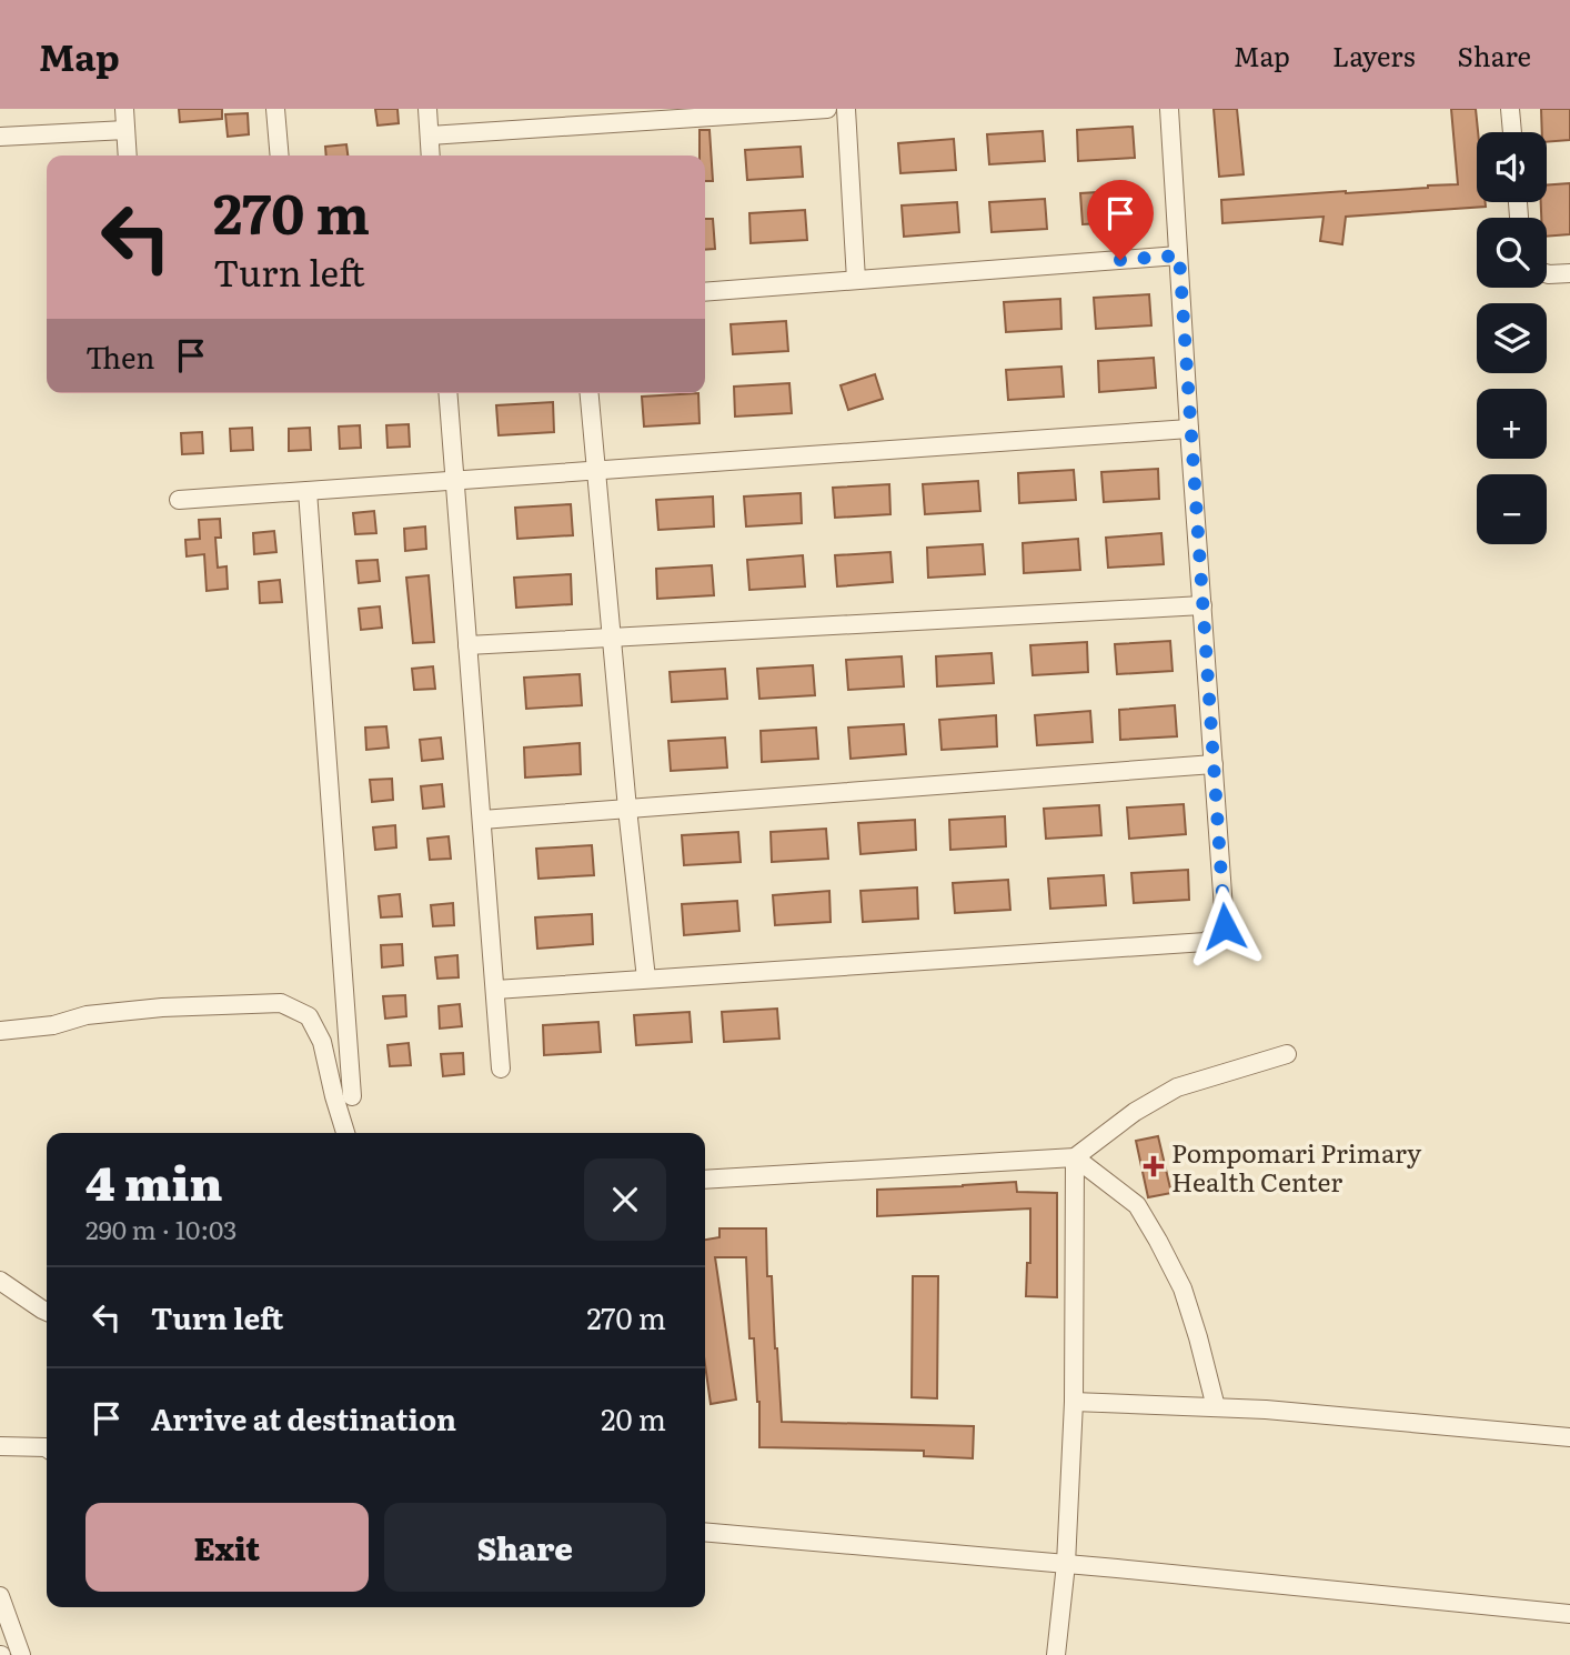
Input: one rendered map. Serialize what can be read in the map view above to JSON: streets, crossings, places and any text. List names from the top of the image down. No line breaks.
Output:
{"places":{"health":["Pompomari Primary Health Center"]},"page":{"header":"Map","nav":["Map","Layers","Share"],"map_buttons":["+","−"],"turn":["270 m","Turn left"],"then":"Then","heading":["4 min","290 m · 10:03"],"list":[{"name":"Turn left","value":"270 m"},{"name":"Arrive at destination","value":"20 m"}],"buttons":["Exit","Share"]}}
